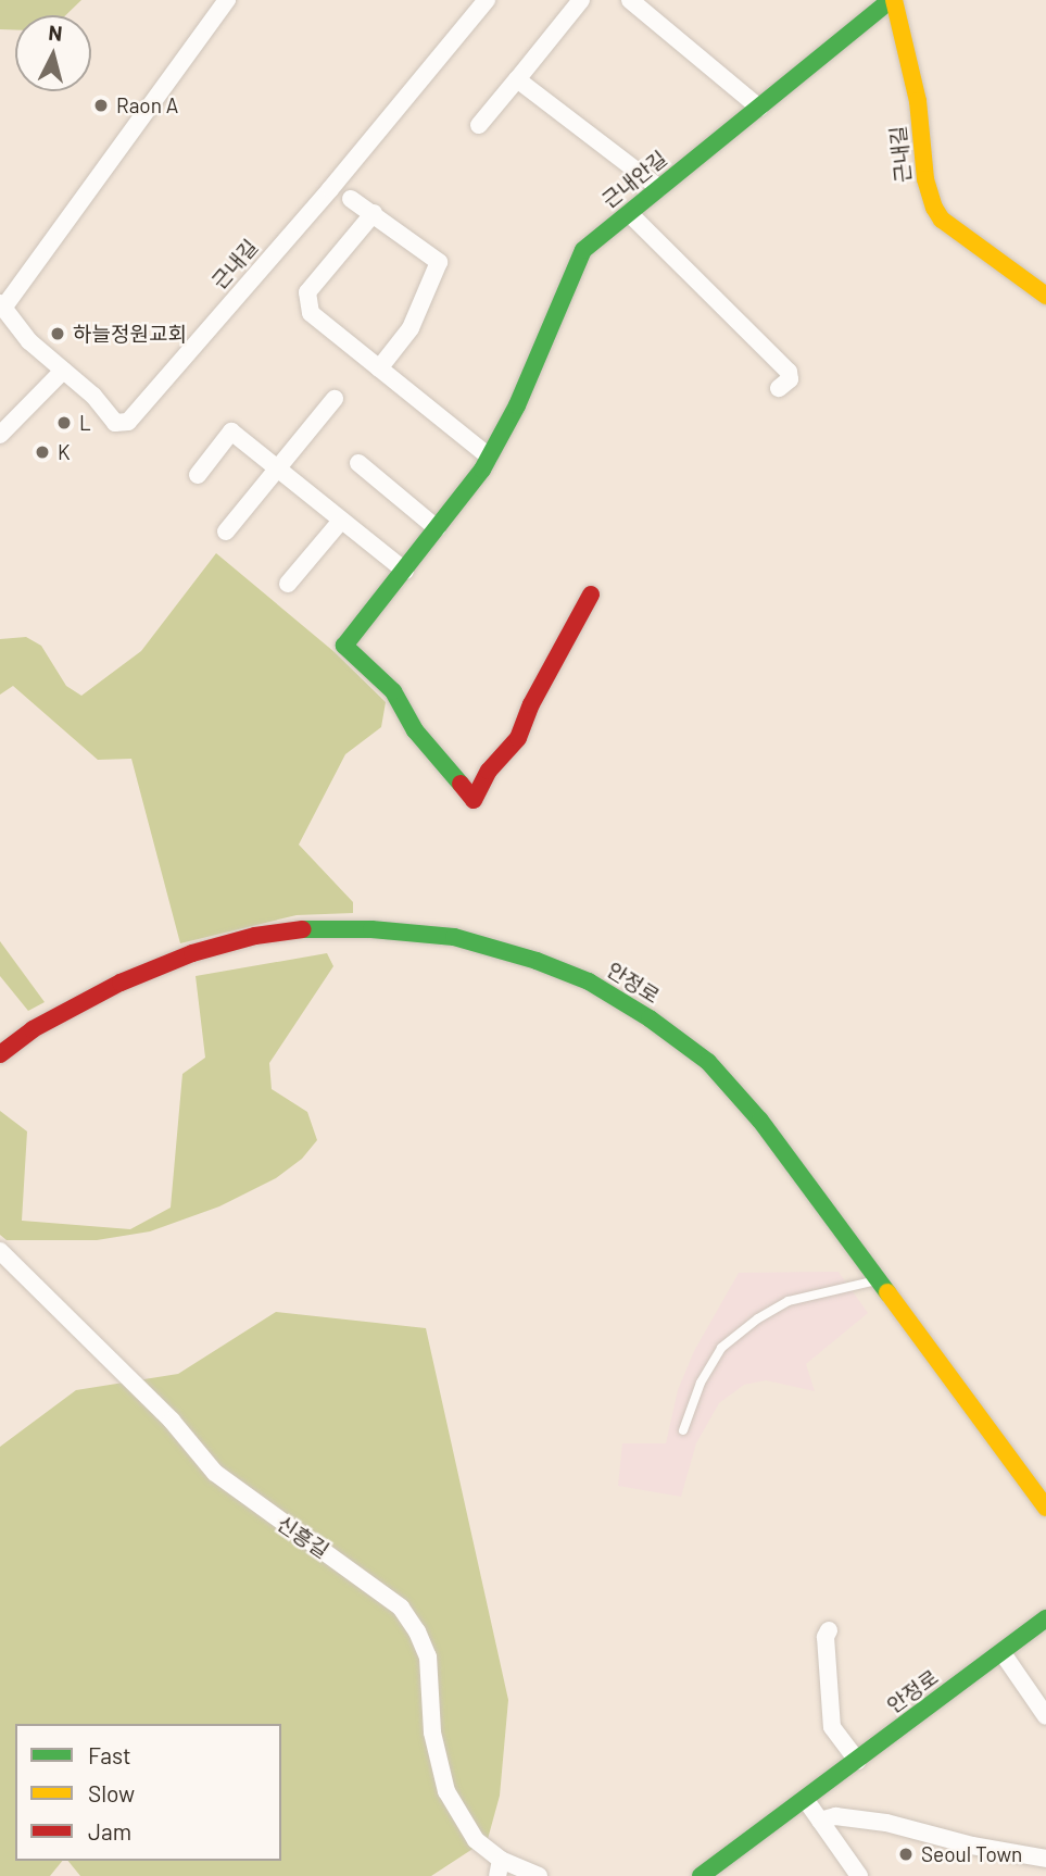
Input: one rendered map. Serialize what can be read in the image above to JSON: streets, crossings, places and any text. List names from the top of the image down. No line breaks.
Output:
{"streets":{"street":["근내길","근내안길","안정로","신흥길"]},"crossings":[["근내길","근내안길"]],"places":["Raon A","하늘정원교회","L","K","Seoul Town"],"legend":["Fast","Slow","Jam"],"north":"top"}
